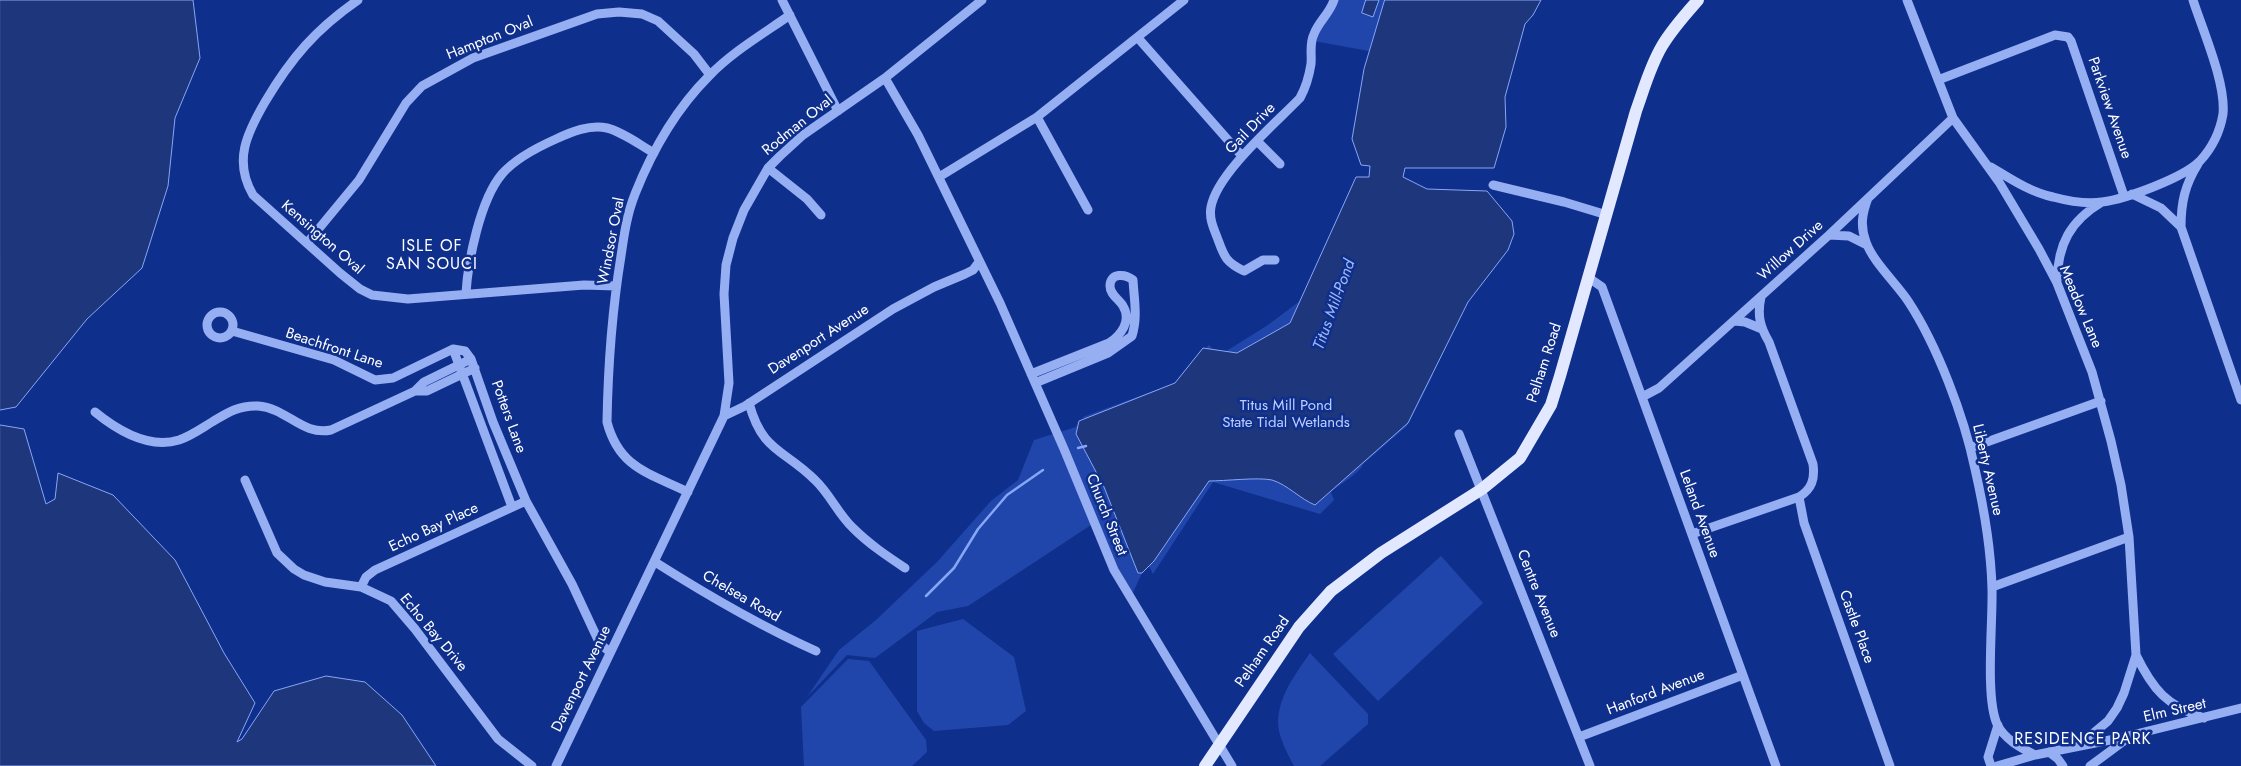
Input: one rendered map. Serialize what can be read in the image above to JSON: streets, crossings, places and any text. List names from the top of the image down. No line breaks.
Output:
{"streets":{"main road":["Pelham Road"],"street":["Hampton Oval","Parkview Avenue","Rodman Oval","Gail Drive","Kensington Oval","Windsor Oval","Willow Drive","Meadow Lane","Davenport Avenue","Beachfront Lane","Potters Lane","Liberty Avenue","Leland Avenue","Church Street","Echo Bay Place","Centre Avenue","Chelsea Road","Castle Place","Echo Bay Drive","Hanford Avenue","Elm Street"]},"crossings":[["Hampton Oval","Kensington Oval"],["Hampton Oval","Windsor Oval"],["Parkview Avenue","Meadow Lane"],["Rodman Oval","Davenport Avenue"],["Kensington Oval","Windsor Oval"],["Windsor Oval","Davenport Avenue"],["Willow Drive","Meadow Lane"],["Willow Drive","Liberty Avenue"],["Willow Drive","Leland Avenue"],["Meadow Lane","Elm Street"],["Davenport Avenue","Potters Lane"],["Davenport Avenue","Church Street"],["Davenport Avenue","Chelsea Road"],["Beachfront Lane","Potters Lane"],["Pelham Road","Leland Avenue"],["Pelham Road","Church Street"],["Pelham Road","Centre Avenue"],["Potters Lane","Echo Bay Place"],["Leland Avenue","Hanford Avenue"],["Echo Bay Place","Echo Bay Drive"],["Centre Avenue","Hanford Avenue"]],"districts":["ISLE OF SAN SOUCI","RESIDENCE PARK"],"water":["Titus Mill-Pond"],"parks":["Titus Mill Pond State Tidal Wetlands"]}
